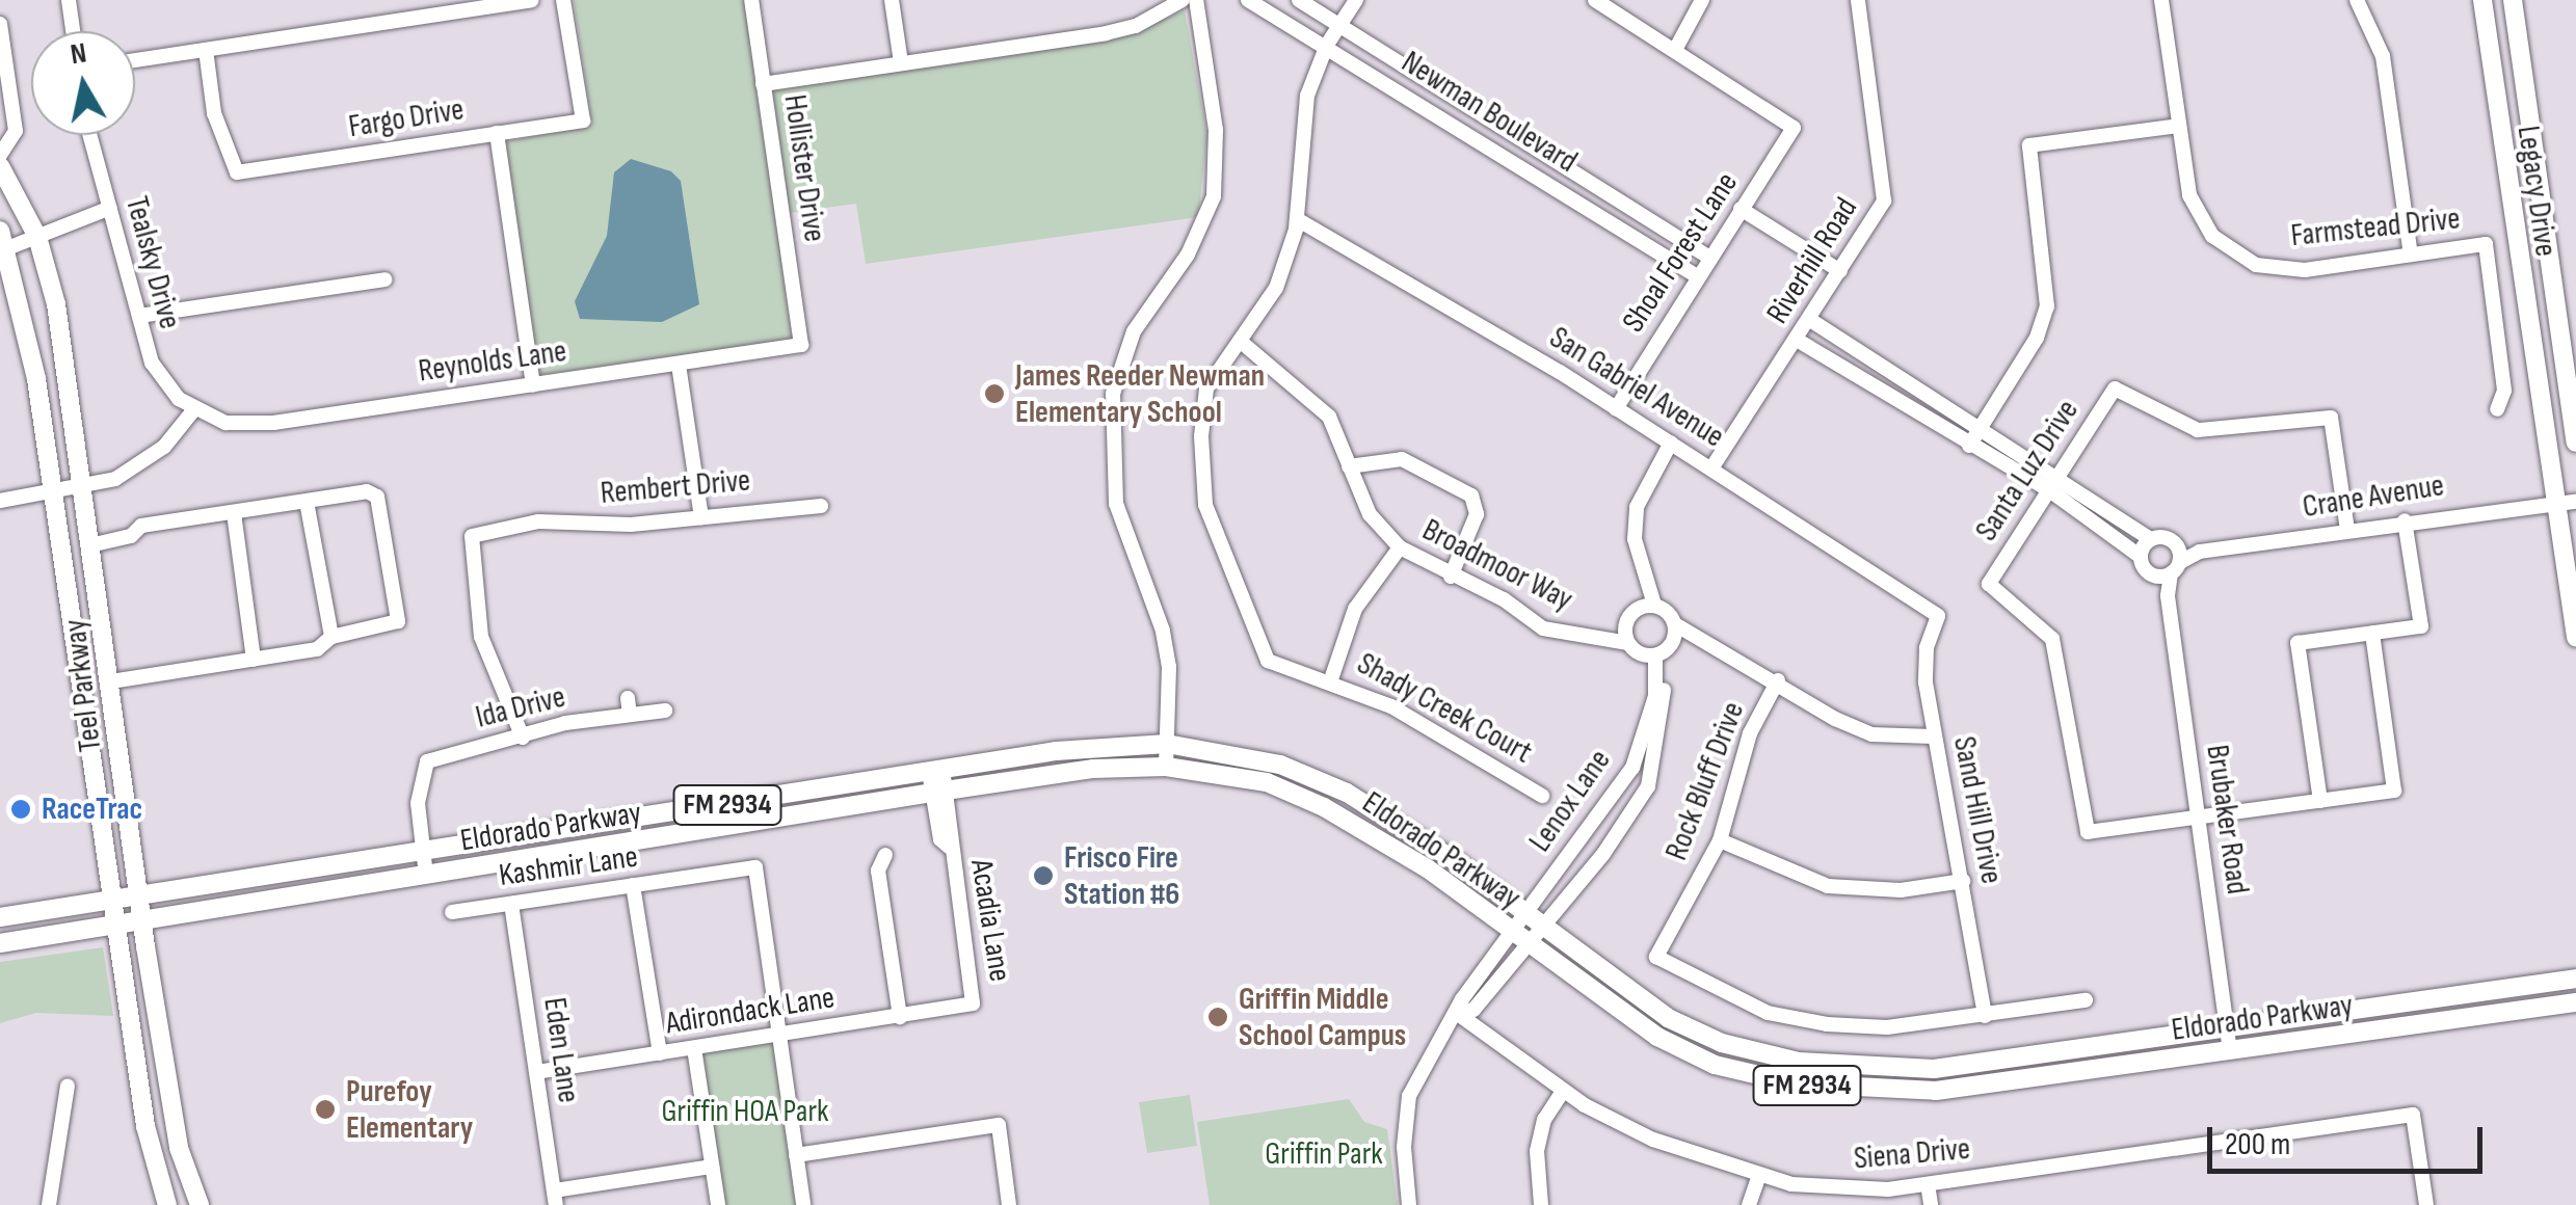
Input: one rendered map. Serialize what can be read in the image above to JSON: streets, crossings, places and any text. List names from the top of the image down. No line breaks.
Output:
{"streets":{"main road":["Legacy Drive","Teel Parkway","FM 2934","Eldorado Parkway"],"street":["Newman Boulevard","Fargo Drive","Hollister Drive","Farmstead Drive","Shoal Forest Lane","Riverhill Road","Tealsky Drive","Reynolds Lane","San Gabriel Avenue","Santa Luz Drive","Rembert Drive","Crane Avenue","Broadmoor Way","Ida Drive","Shady Creek Court","Rock Bluff Drive","Lenox Lane","Sand Hill Drive","Brubaker Road","Kashmir Lane","Acadia Lane","Adirondack Lane","Eden Lane","Siena Drive"]},"crossings":[["Newman Boulevard","Shoal Forest Lane"],["Hollister Drive","Reynolds Lane"],["Legacy Drive","Crane Avenue"],["Shoal Forest Lane","San Gabriel Avenue"],["Riverhill Road","San Gabriel Avenue"],["Tealsky Drive","Reynolds Lane"],["San Gabriel Avenue","Sand Hill Drive"],["Santa Luz Drive","Crane Avenue"],["Santa Luz Drive","Brubaker Road"],["Rembert Drive","Ida Drive"],["Crane Avenue","Brubaker Road"],["Broadmoor Way","Shady Creek Court"],["Teel Parkway","Eldorado Parkway"],["Ida Drive","Eldorado Parkway"],["Rock Bluff Drive","Sand Hill Drive"],["Lenox Lane","Eldorado Parkway"],["Lenox Lane","Siena Drive"],["Brubaker Road","Eldorado Parkway"],["Eldorado Parkway","Acadia Lane"],["Kashmir Lane","Adirondack Lane"],["Kashmir Lane","Eden Lane"],["Acadia Lane","Adirondack Lane"],["Adirondack Lane","Eden Lane"]],"parks":["Griffin HOA Park","Griffin Park"],"places":["James Reeder Newman Elementary School","RaceTrac","Frisco Fire Station #6","Griffin Middle School Campus","Purefoy Elementary"],"scale_bar":"200 m","north":"top"}
